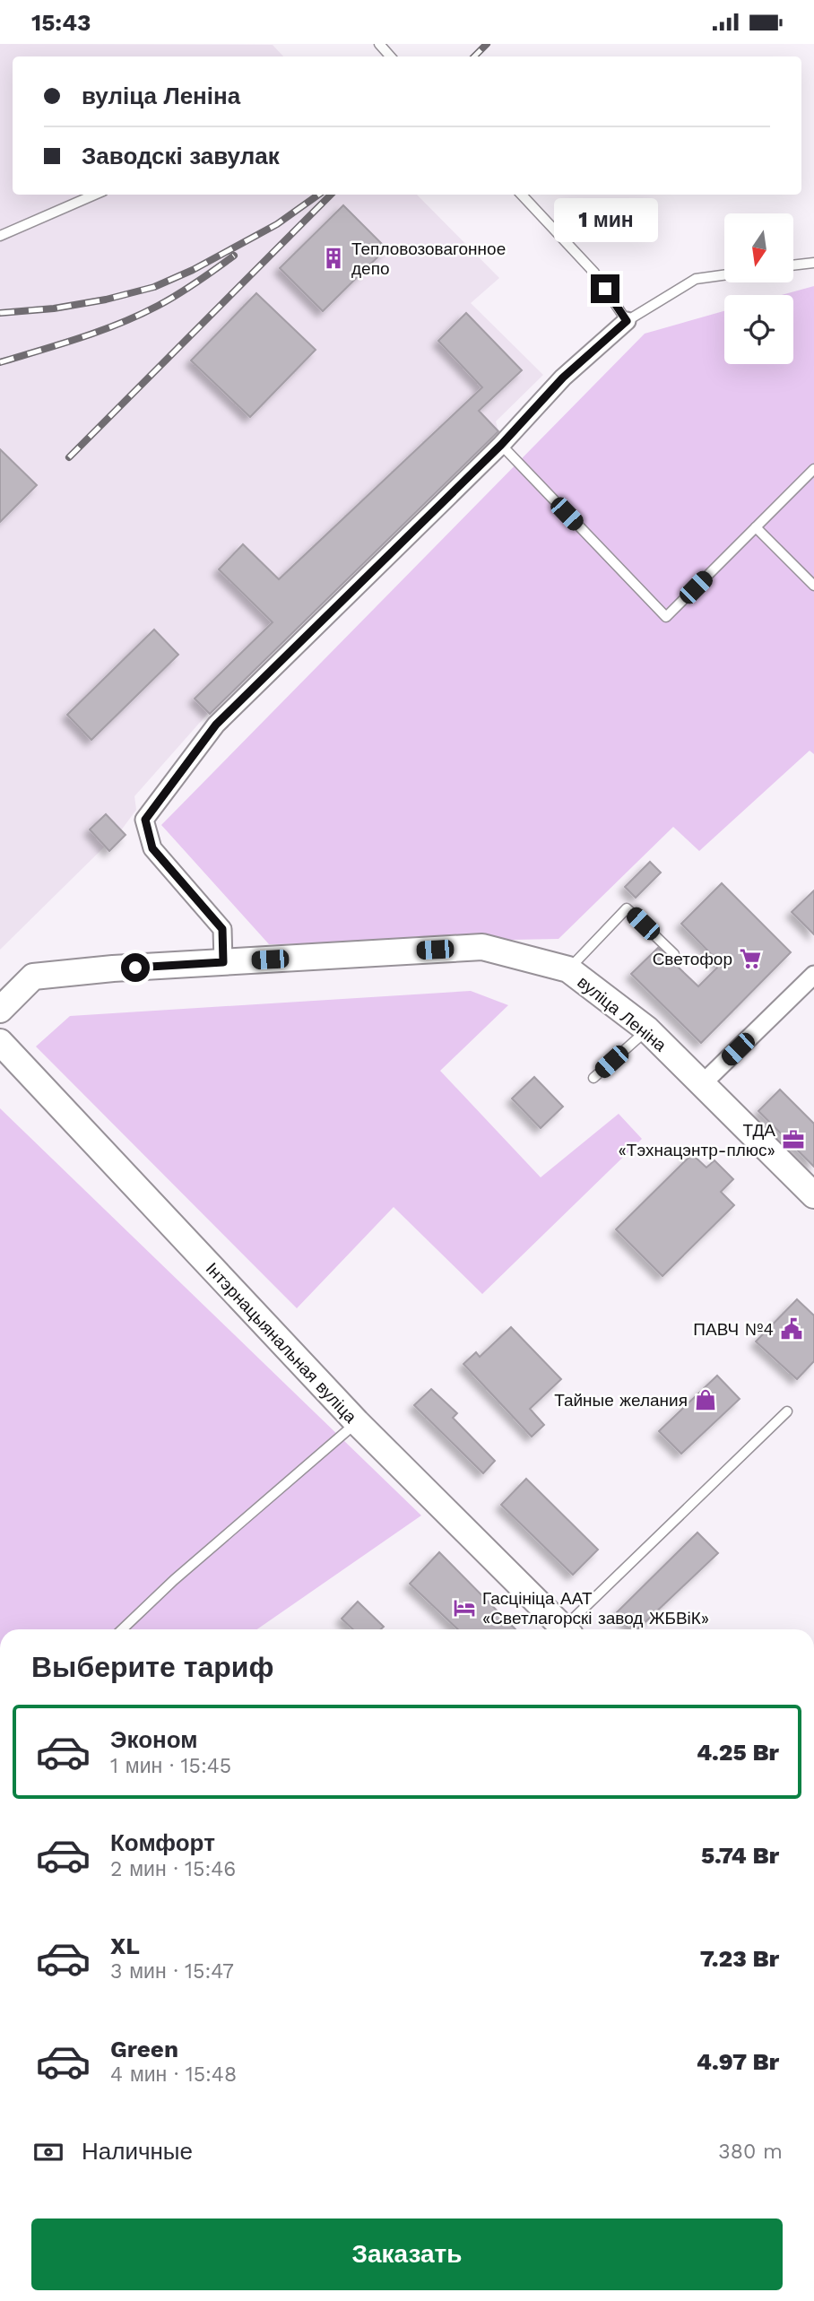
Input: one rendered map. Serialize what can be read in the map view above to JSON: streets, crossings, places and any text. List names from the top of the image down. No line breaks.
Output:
{"streets":{"street":["вуліца Леніна","Інтэрнацыянальная вуліца"]},"places":{"building":["Тепловозовагонное депо"],"supermarket":["Светофор"],"office":["ТДА «Тэхнацэнтр-плюс»"],"public building":["ПАВЧ №4"],"shop":["Тайные желания"],"hotel":["Гасцініца ААТ «Светлагорскі завод ЖБВіК»"]},"north":"bottom","page":{"status":"15:43","banner":["вуліца Леніна","Заводскі завулак"],"bubble":"1 мин","heading":"Выберите тариф","list":[{"name":"Эконом","note":"1 мин · 15:45","value":"4.25 Br"},{"name":"Комфорт","note":"2 мин · 15:46","value":"5.74 Br"},{"name":"XL","note":"3 мин · 15:47","value":"7.23 Br"},{"name":"Green","note":"4 мин · 15:48","value":"4.97 Br"}],"pay":["Наличные","380 m"],"buttons":"Заказать"}}
